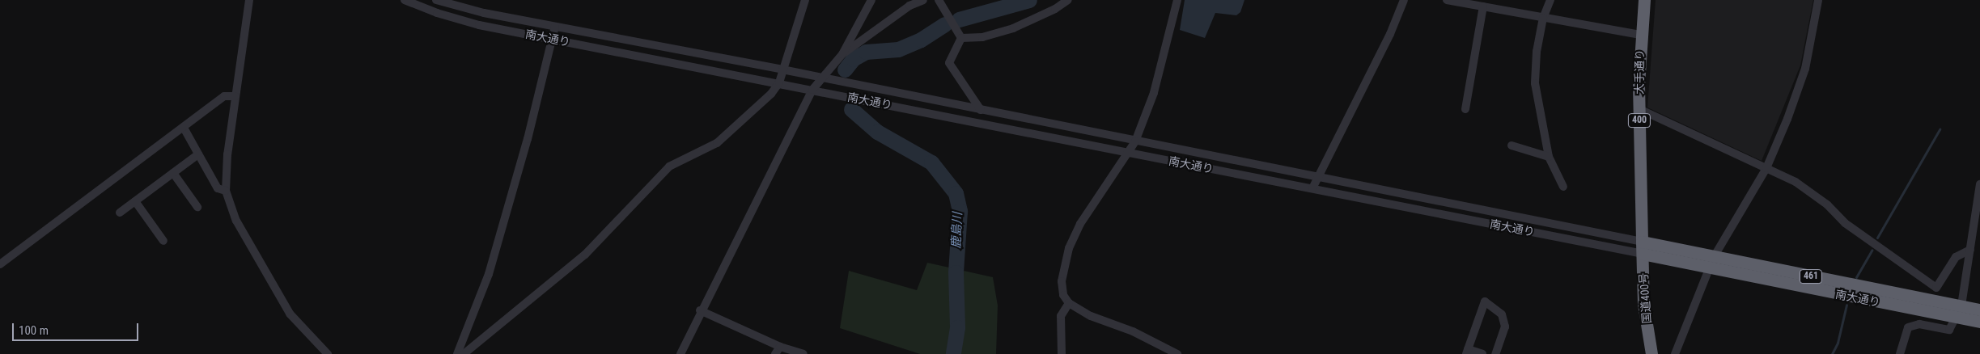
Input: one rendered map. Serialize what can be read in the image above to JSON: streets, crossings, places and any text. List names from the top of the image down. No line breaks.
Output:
{"streets":{"highway":["南大通り","大手通り","400","461","国道400号"]},"crossings":[["南大通り","大手通り"],["南大通り","国道400号"],["大手通り","国道400号"]],"water":["鹿島川"],"scale_bar":"100 m"}
